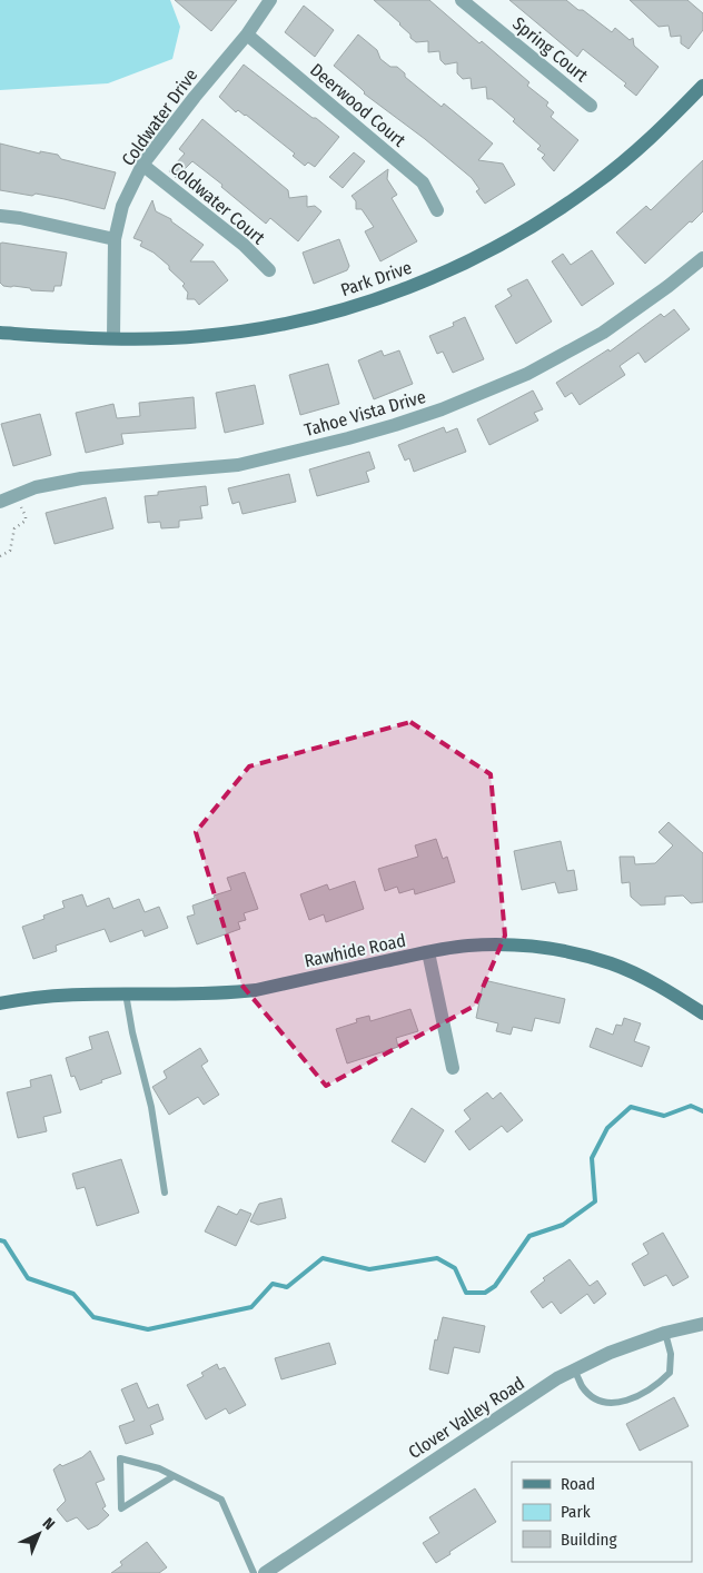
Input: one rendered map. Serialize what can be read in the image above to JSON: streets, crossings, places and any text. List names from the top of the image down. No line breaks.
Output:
{"streets":{"street":["Spring Court","Deerwood Court","Coldwater Drive","Coldwater Court","Park Drive","Tahoe Vista Drive","Rawhide Road","Clover Valley Road"]},"crossings":[["Deerwood Court","Coldwater Drive"],["Coldwater Drive","Coldwater Court"],["Coldwater Drive","Park Drive"]],"legend":["Road","Park","Building"],"north":"top right"}
